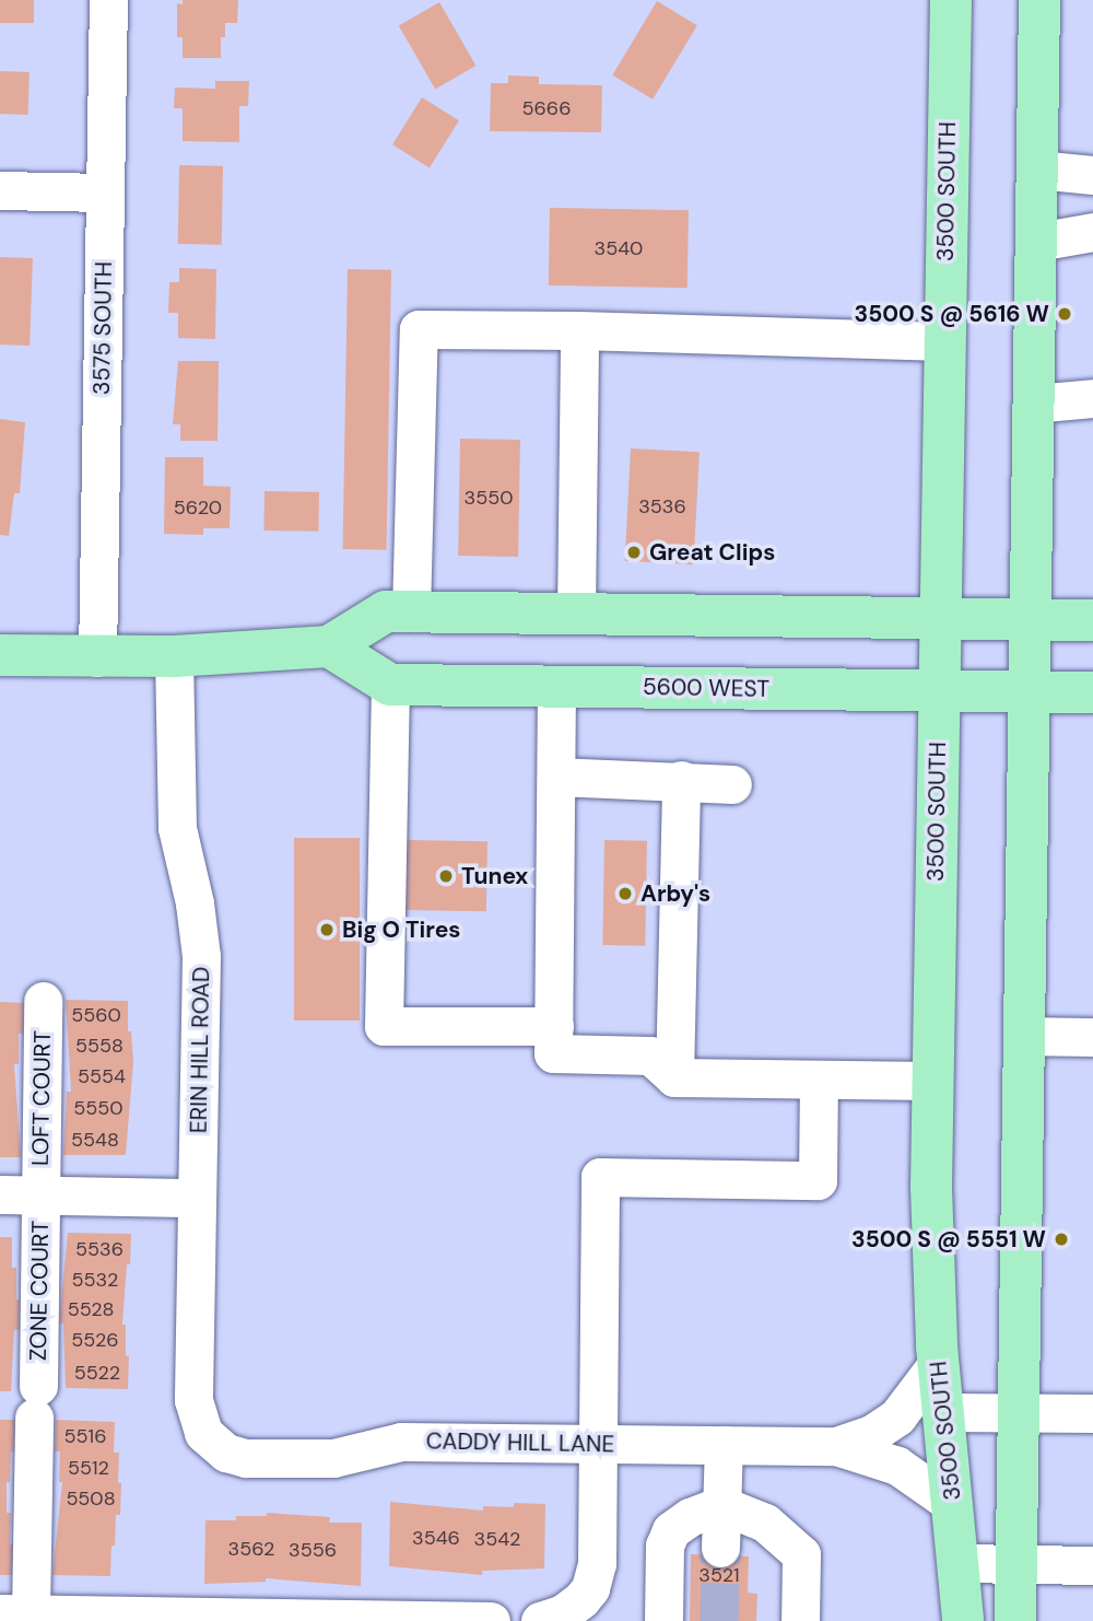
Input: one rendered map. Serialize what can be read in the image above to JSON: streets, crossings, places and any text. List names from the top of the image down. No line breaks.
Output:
{"streets":{"main road":["3500 SOUTH","5600 WEST"],"street":["3575 SOUTH","ERIN HILL ROAD","LOFT COURT","ZONE COURT","CADDY HILL LANE"]},"crossings":[["3500 SOUTH","5600 WEST"],["3500 SOUTH","CADDY HILL LANE"],["ERIN HILL ROAD","CADDY HILL LANE"],["LOFT COURT","ZONE COURT"]],"places":["3500 S @ 5616 W","Great Clips","Tunex","Arby's","Big O Tires","3500 S @ 5551 W"],"house_numbers":["5666","3540","3550","3536","5620","5560","5558","5554","5550","5548","5536","5532","5528","5526","5522","5516","5512","5508","3546","3542","3562","3556","3521"]}
